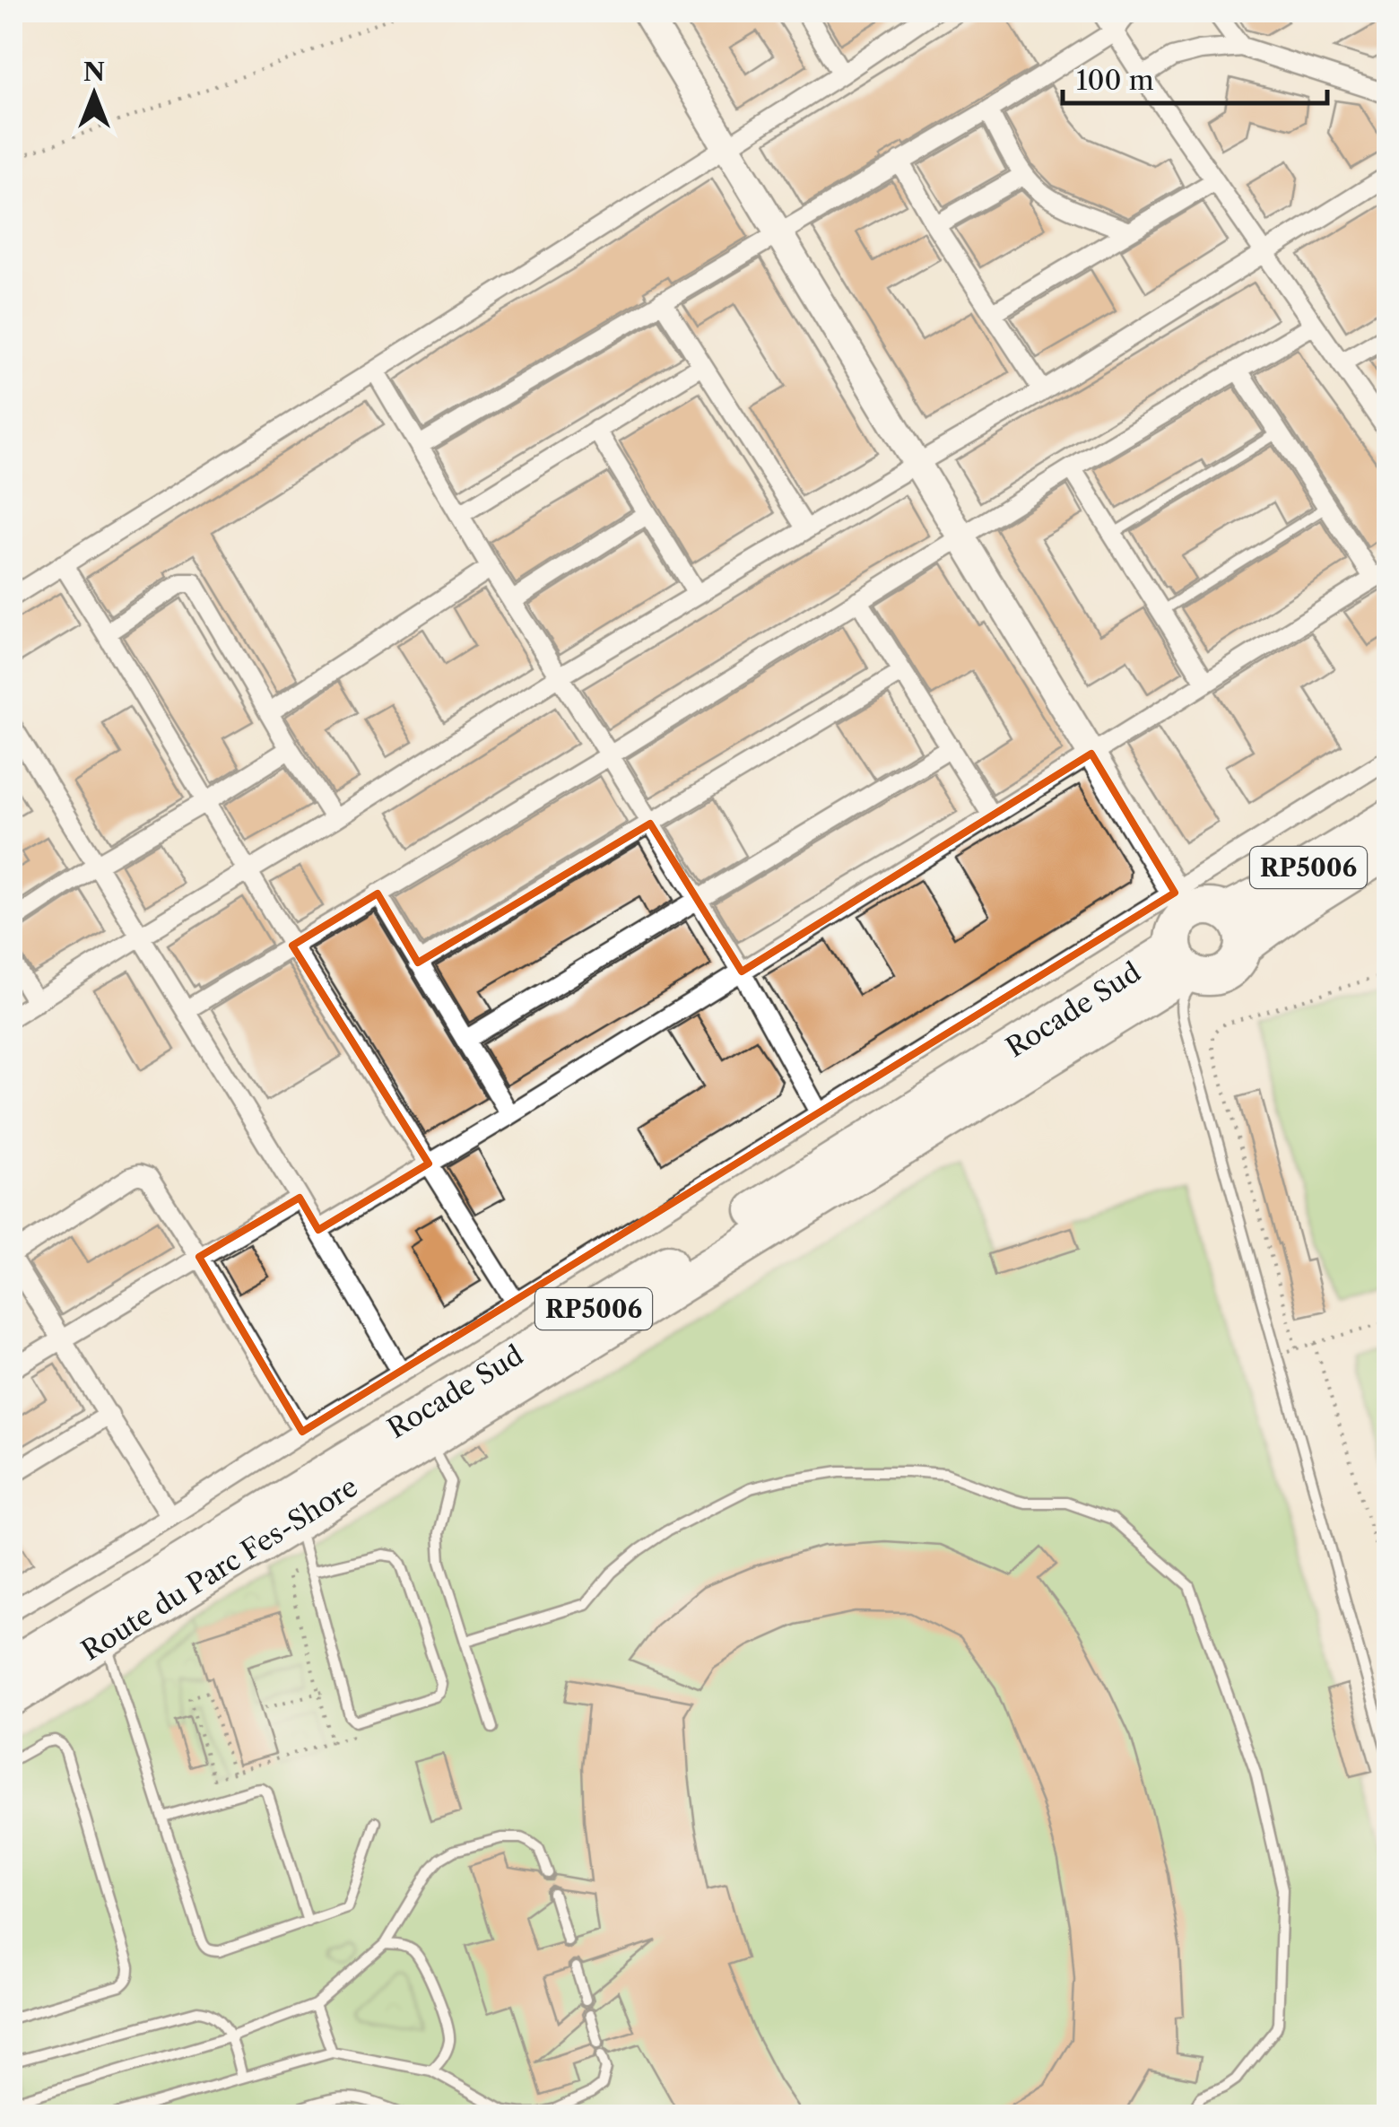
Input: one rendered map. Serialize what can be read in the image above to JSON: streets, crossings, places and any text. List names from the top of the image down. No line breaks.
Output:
{"streets":{"highway":["RP5006","Rocade Sud","Route du Parc Fes-Shore"]},"crossings":[["RP5006","Rocade Sud"],["Rocade Sud","Route du Parc Fes-Shore"]],"scale_bar":"100 m","north":"top"}
